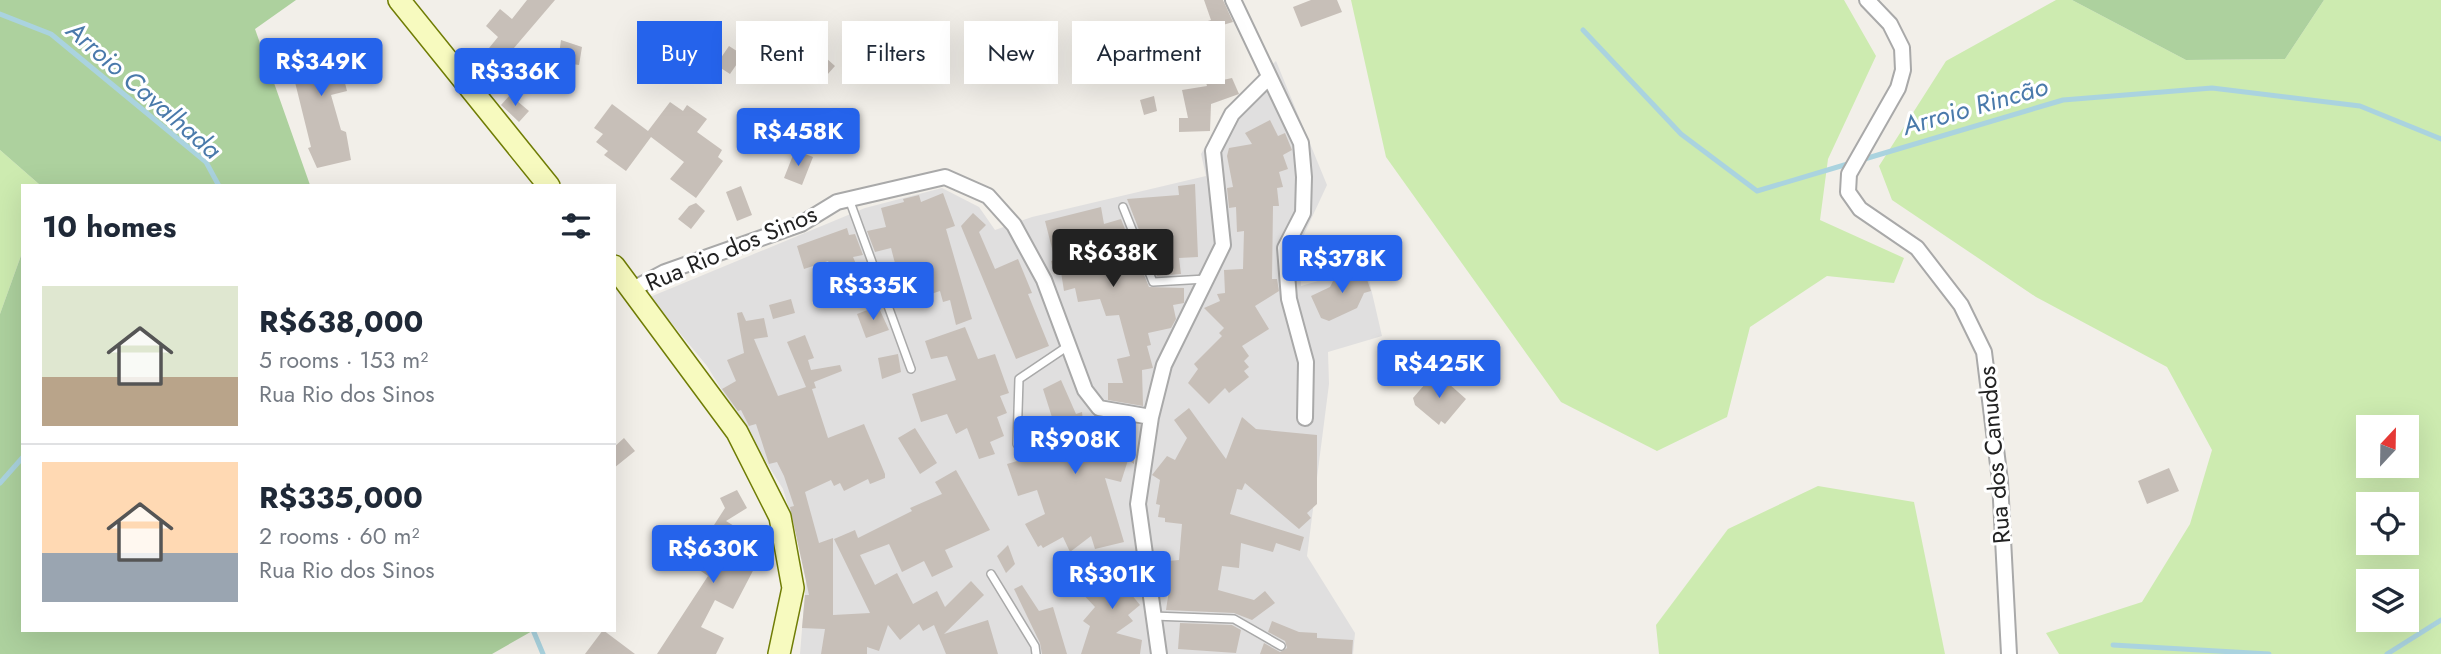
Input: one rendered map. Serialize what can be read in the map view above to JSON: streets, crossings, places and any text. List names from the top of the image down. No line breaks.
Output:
{"streets":{"street":["Rua Rio dos Sinos","Rua dos Canudos"]},"water":["Arroio Cavalhada","Arroio Rincão"],"north":"top","page":{"chip":["Buy","Rent","Filters","New","Apartment"],"price":["R$349K","R$336K","R$458K","R$638K","R$378K","R$335K","R$425K","R$908K","R$630K","R$301K"],"heading":"10 homes","list":[{"name":"R$638,000","note":"5 rooms · 153 m² · Rua Rio dos Sinos"},{"name":"R$335,000","note":"2 rooms · 60 m² · Rua Rio dos Sinos"}]}}
